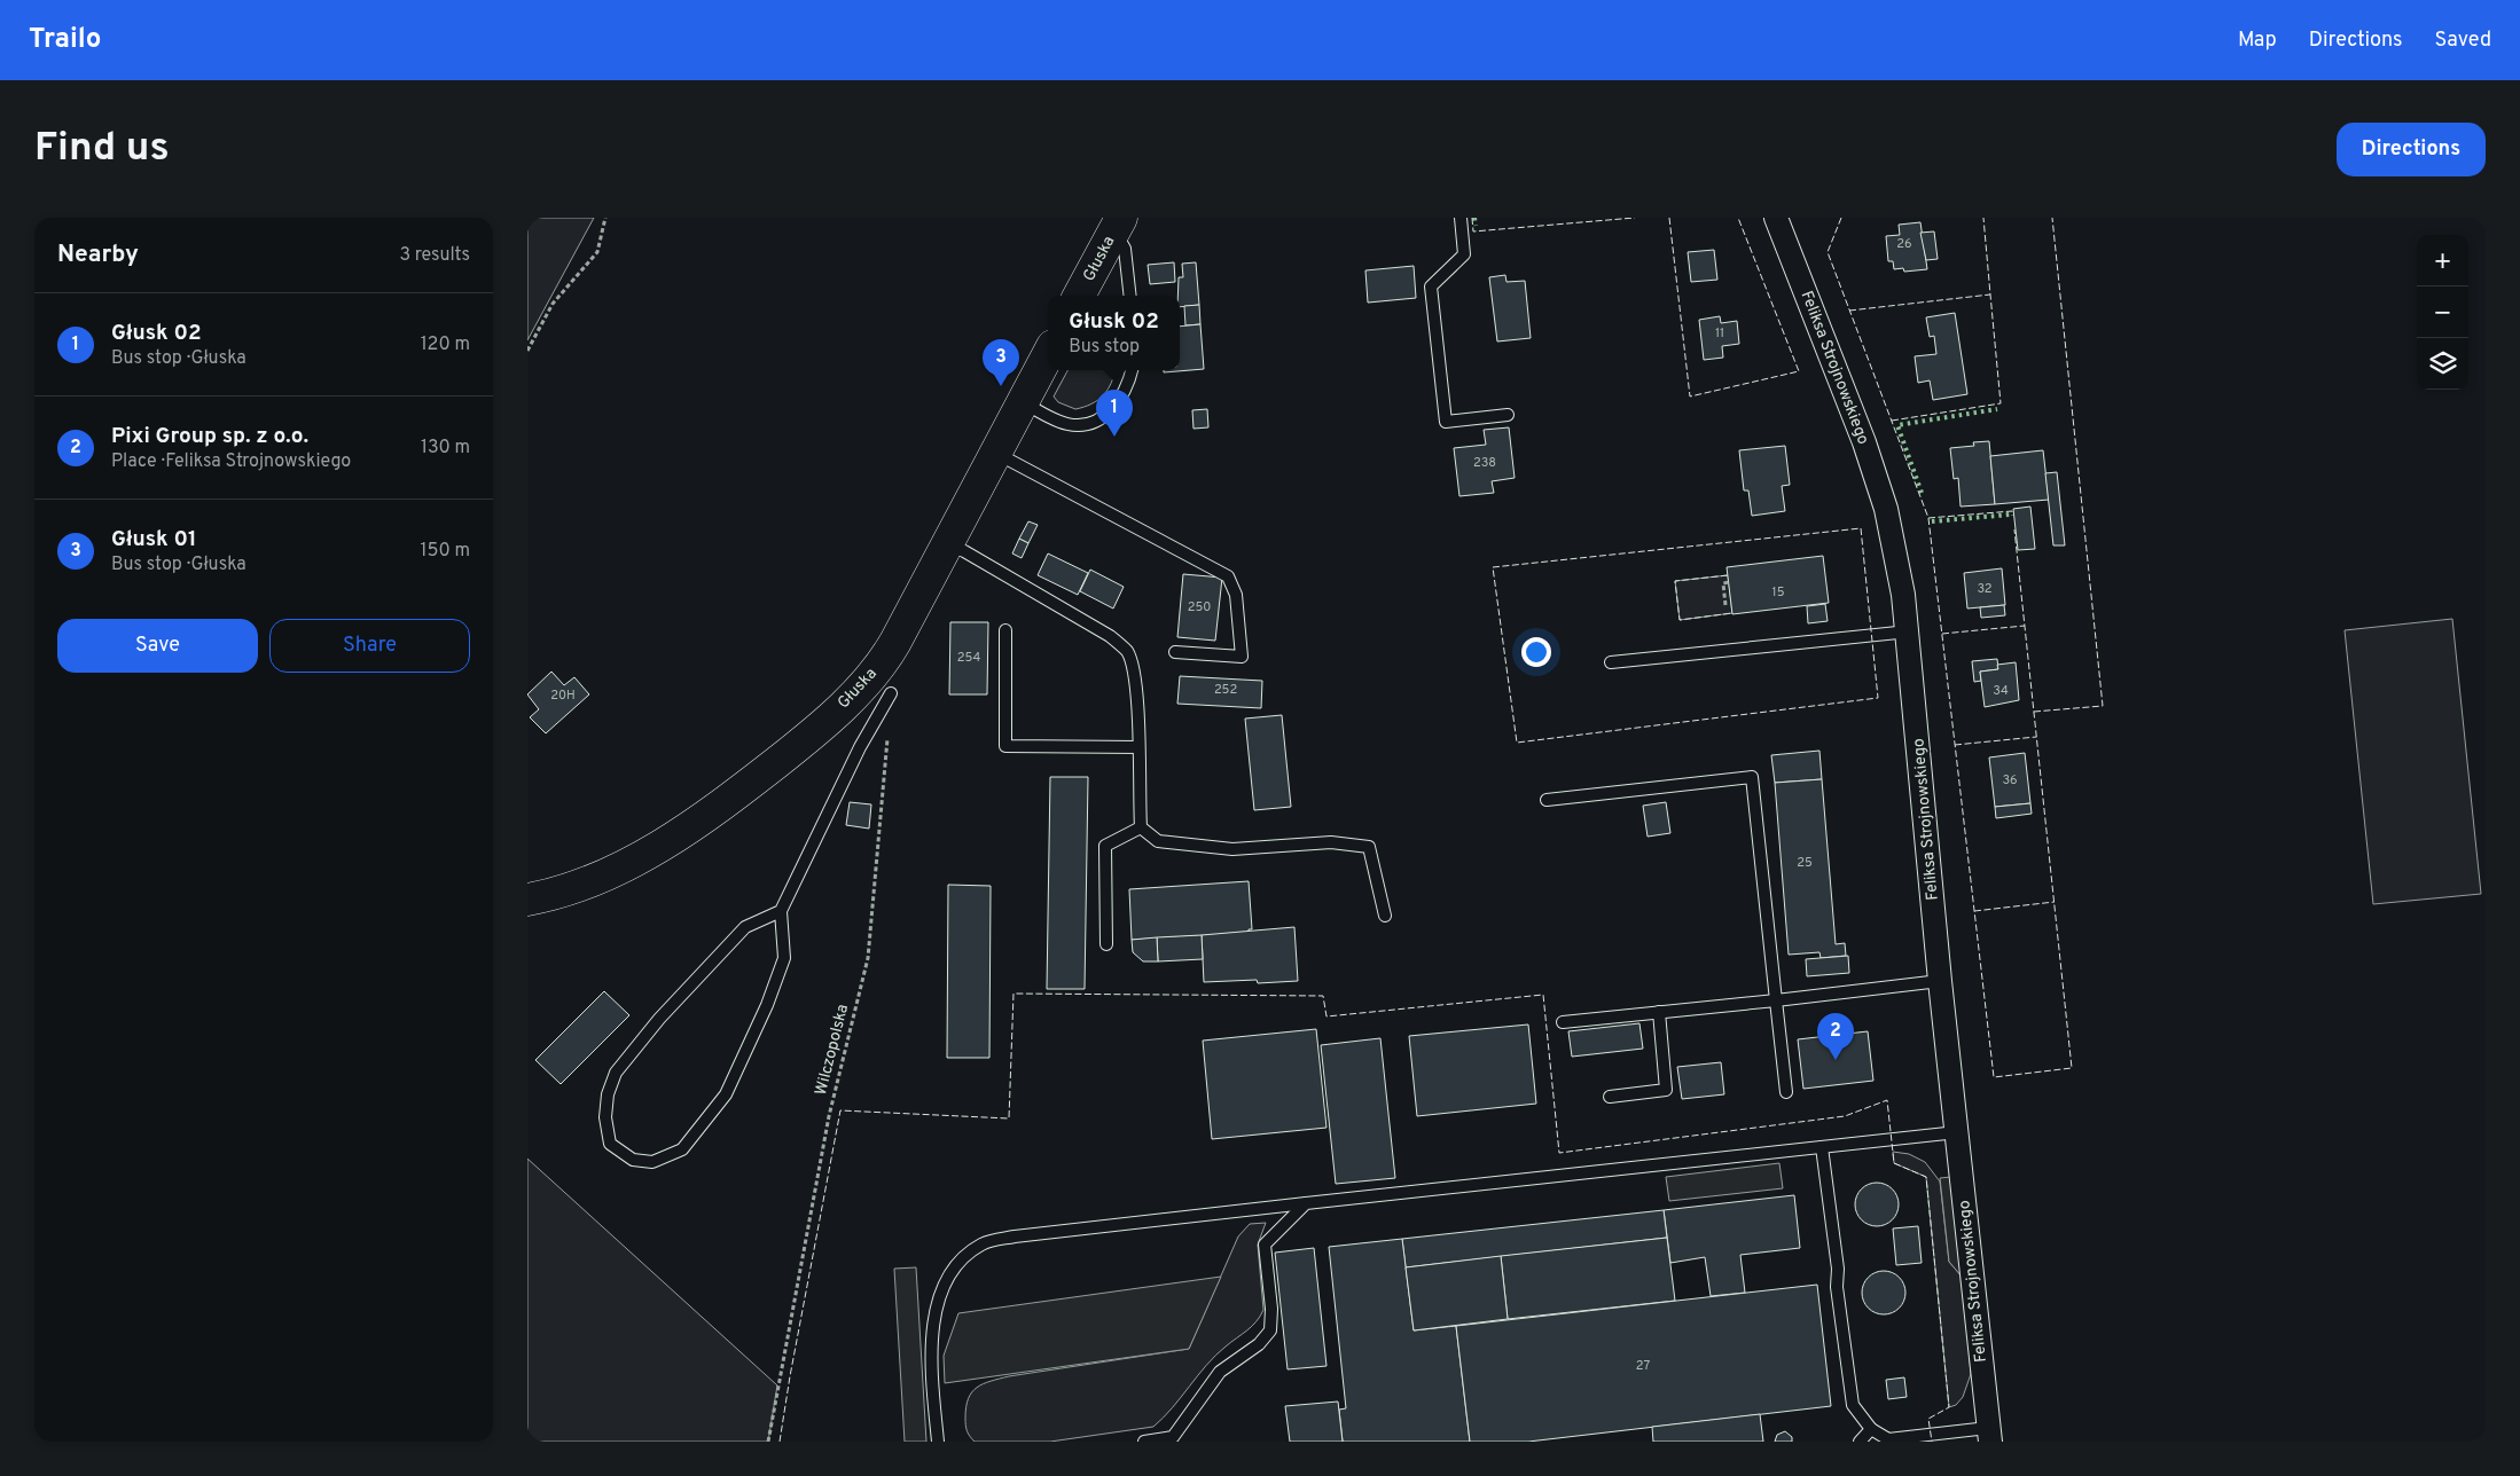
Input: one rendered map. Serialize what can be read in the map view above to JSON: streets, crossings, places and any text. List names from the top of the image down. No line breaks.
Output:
{"streets":{"street":["Głuska","Feliksa Strojnowskiego"],"path":["Wilczopolska"]},"house_numbers":["26","11","238","32","15","250","254","252","34","20H","36","25","27"],"page":{"header":"Trailo","nav":["Map","Directions","Saved"],"buttons":["Directions",["Save","Share"]],"title":"Find us","heading":["Nearby","3 results"],"map_buttons":["+","−"],"list":[{"mark":"1","name":"Głusk 02","note":"Bus stop · Głuska","value":"120 m"},{"mark":"2","name":"Pixi Group sp. z o.o.","note":"Place · Feliksa Strojnowskiego","value":"130 m"},{"mark":"3","name":"Głusk 01","note":"Bus stop · Głuska","value":"150 m"}],"popup":["Głusk 02","Bus stop"],"pins":["3","1","2"]}}
